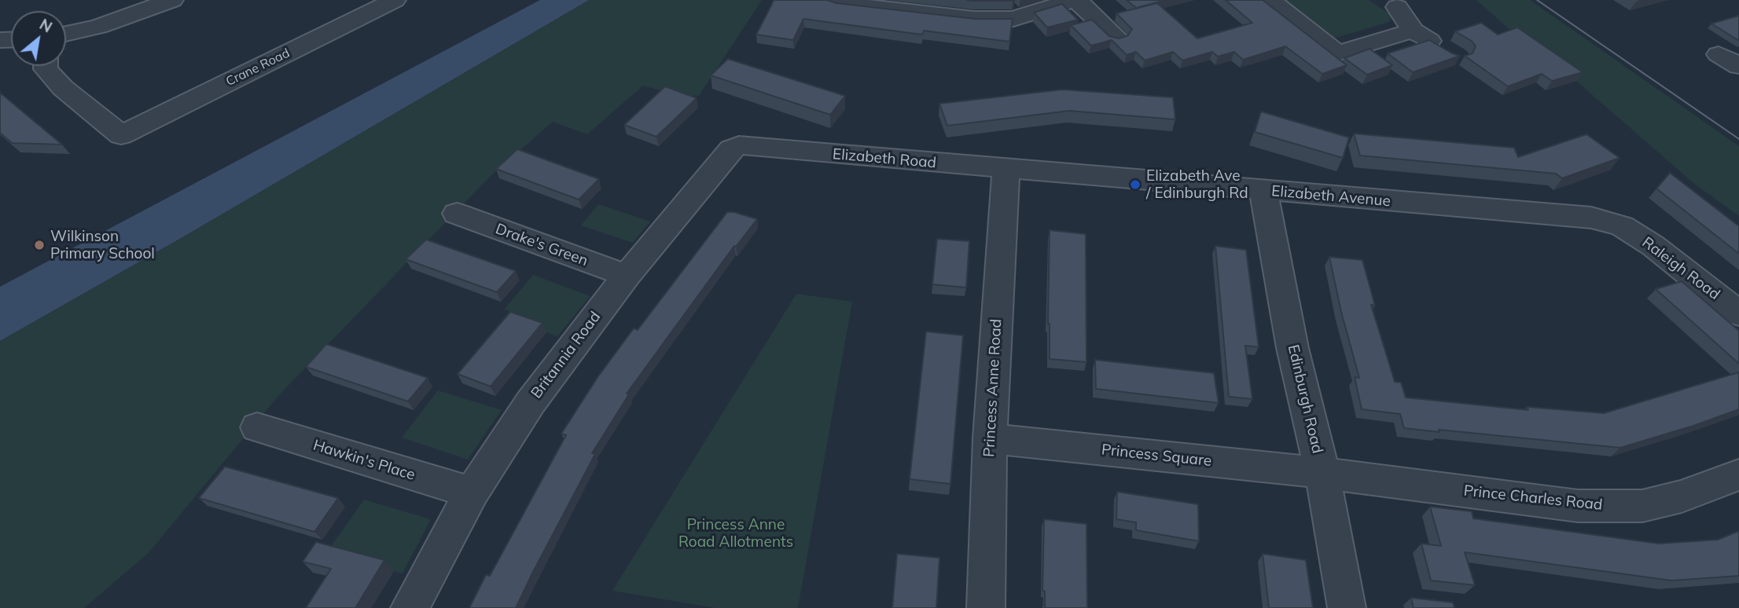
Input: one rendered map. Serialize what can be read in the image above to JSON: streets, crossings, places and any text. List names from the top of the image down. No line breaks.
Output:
{"streets":{"street":["Crane Road","Elizabeth Road","Elizabeth Avenue","Drake's Green","Raleigh Road","Britannia Road","Princess Anne Road","Edinburgh Road","Princess Square","Hawkin's Place","Prince Charles Road"]},"crossings":[["Elizabeth Road","Elizabeth Avenue"],["Elizabeth Road","Britannia Road"],["Elizabeth Road","Princess Anne Road"],["Elizabeth Avenue","Raleigh Road"],["Elizabeth Avenue","Princess Anne Road"],["Elizabeth Avenue","Edinburgh Road"],["Drake's Green","Britannia Road"],["Britannia Road","Hawkin's Place"],["Princess Anne Road","Princess Square"],["Edinburgh Road","Princess Square"],["Edinburgh Road","Prince Charles Road"],["Princess Square","Prince Charles Road"]],"parks":["Princess Anne Road Allotments"],"places":["Elizabeth Ave / Edinburgh Rd","Wilkinson Primary School"],"north":"top right"}
